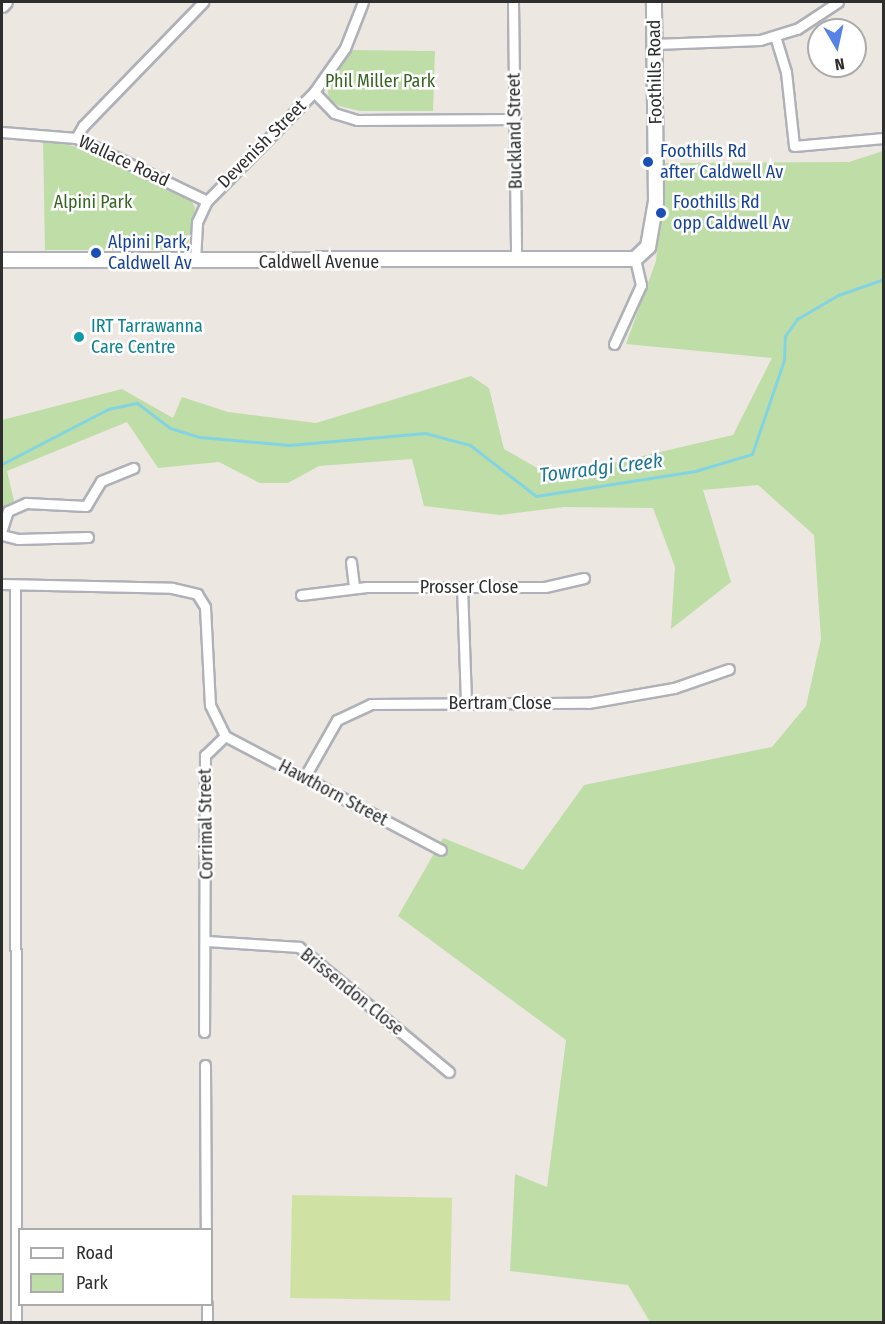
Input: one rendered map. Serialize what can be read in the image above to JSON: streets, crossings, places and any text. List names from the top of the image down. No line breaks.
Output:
{"streets":{"main road":["Foothills Road","Caldwell Avenue"],"street":["Buckland Street","Devenish Street","Wallace Road","Prosser Close","Bertram Close","Hawthorn Street","Corrimal Street","Brissendon Close"]},"crossings":[["Foothills Road","Caldwell Avenue"],["Buckland Street","Caldwell Avenue"],["Devenish Street","Wallace Road"],["Devenish Street","Caldwell Avenue"],["Bertram Close","Hawthorn Street"],["Hawthorn Street","Corrimal Street"],["Corrimal Street","Brissendon Close"]],"water":["Towradgi Creek"],"parks":["Phil Miller Park","Alpini Park"],"places":["Foothills Rd after Caldwell Av","Foothills Rd opp Caldwell Av","Alpini Park, Caldwell Av","IRT Tarrawanna Care Centre"],"legend":["Road","Park"],"north":"bottom"}
